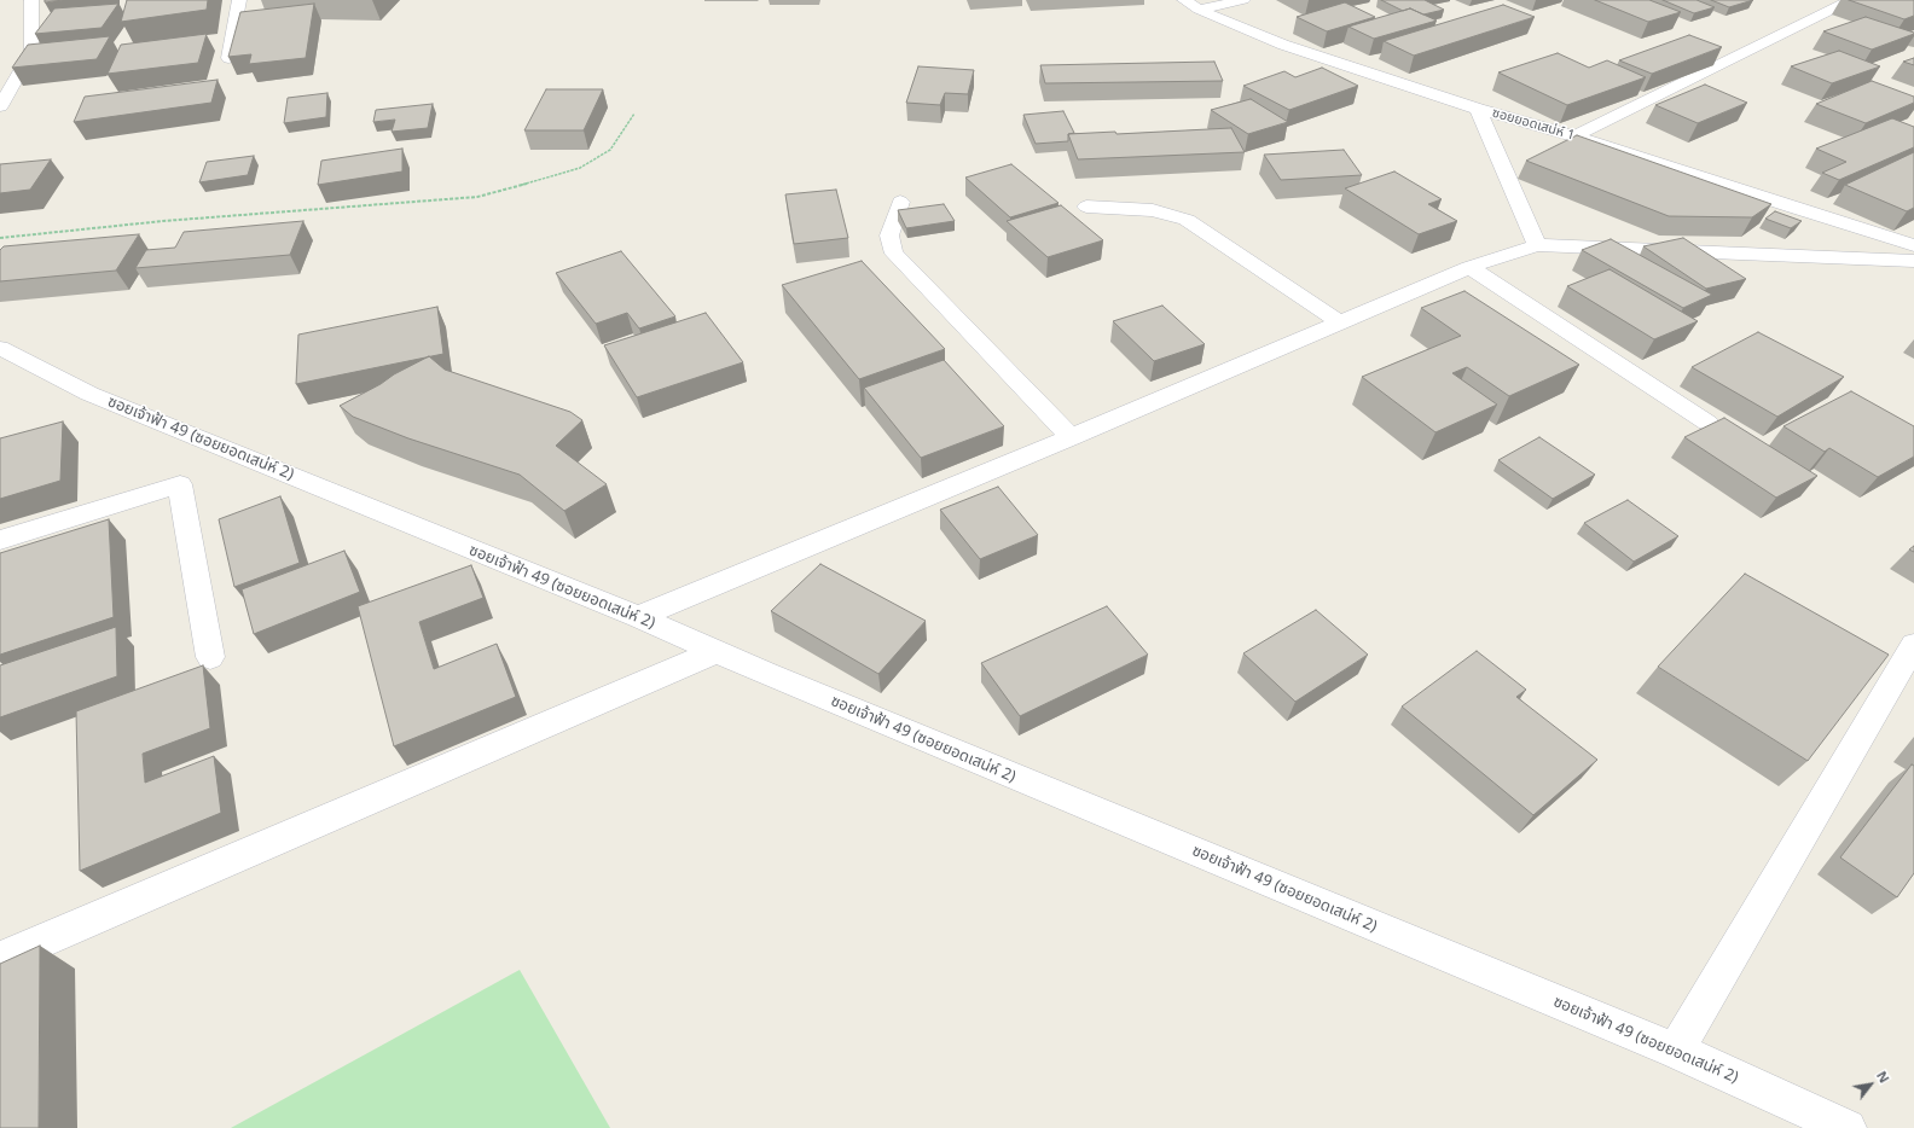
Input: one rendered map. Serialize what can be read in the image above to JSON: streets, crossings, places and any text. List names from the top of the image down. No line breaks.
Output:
{"streets":{"street":["ซอยยอดเสน่ห์ 1","ซอยเจ้าฟ้า 49 (ซอยยอดเสน่ห์ 2)"]},"north":"top right"}
